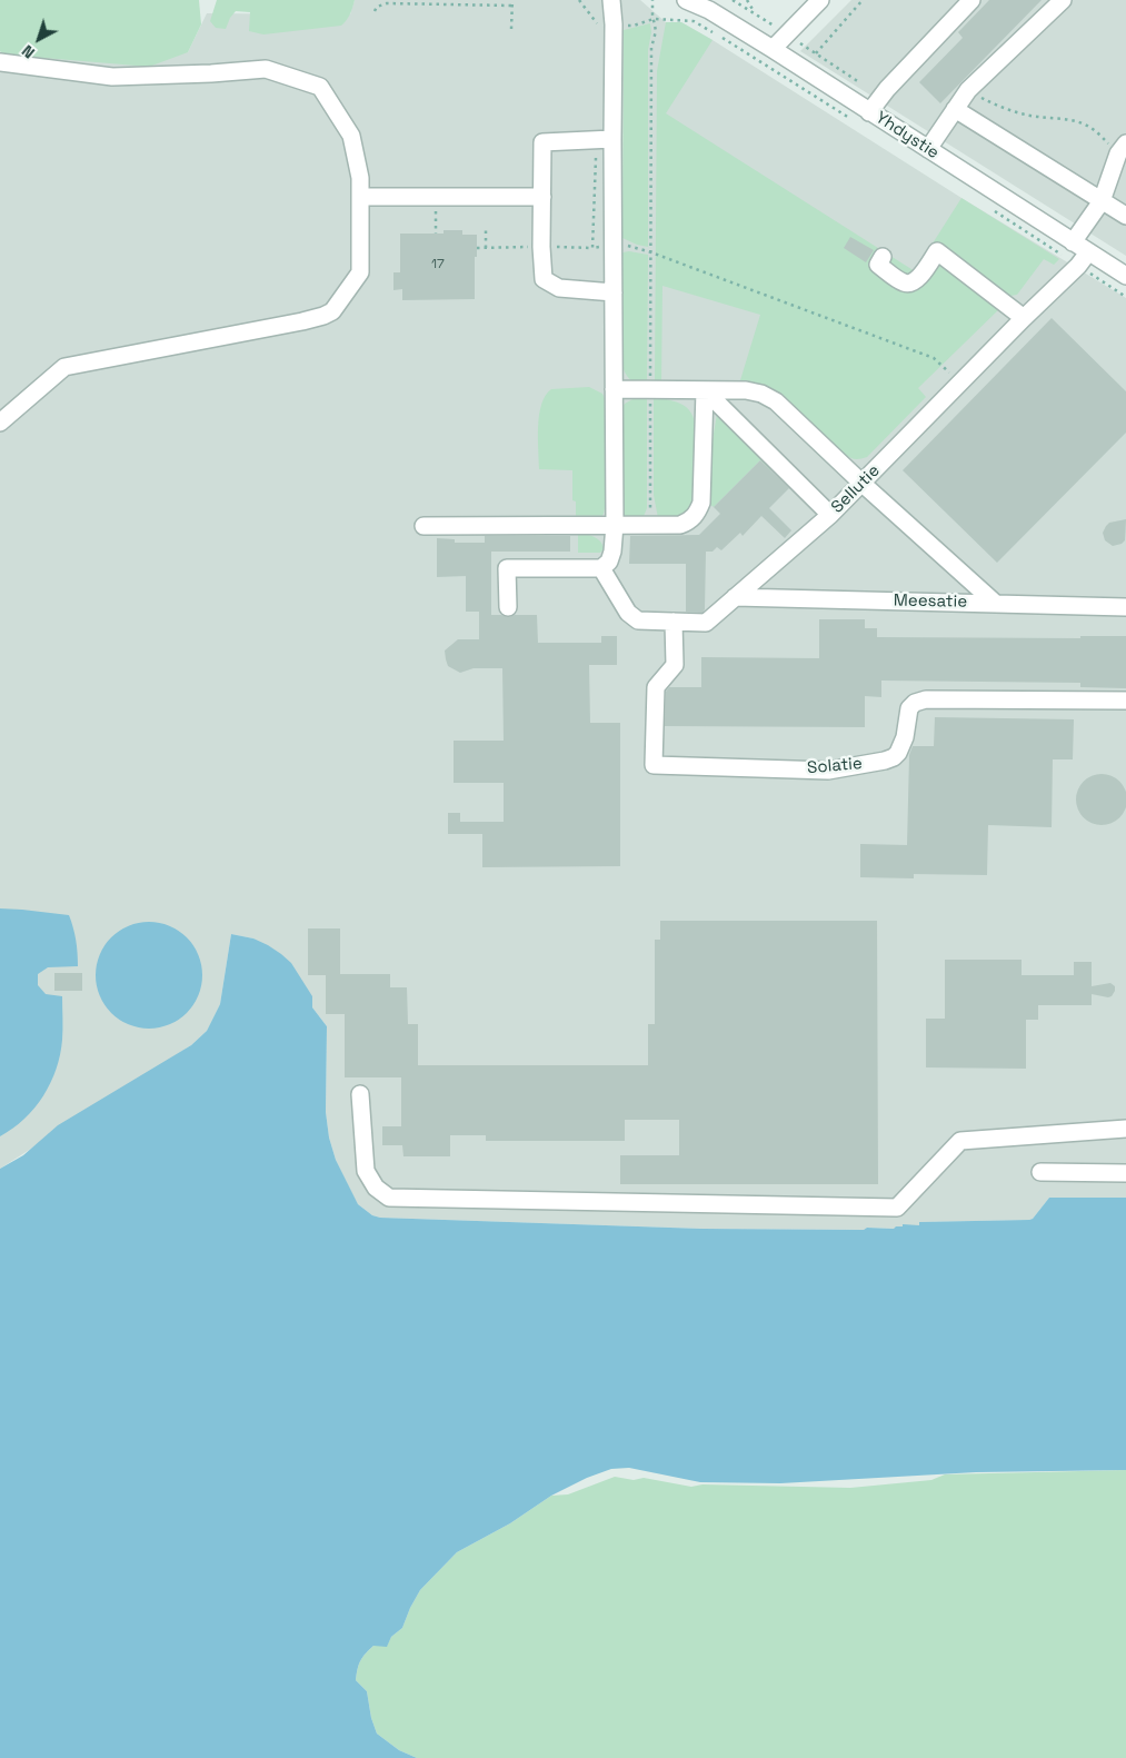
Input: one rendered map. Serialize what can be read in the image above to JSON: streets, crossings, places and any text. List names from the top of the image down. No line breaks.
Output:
{"streets":{"lane":["Yhdystie","Sellutie","Meesatie","Solatie"]},"crossings":[["Yhdystie","Sellutie"],["Sellutie","Meesatie"],["Sellutie","Solatie"]],"house_numbers":["17"],"north":"bottom left"}
